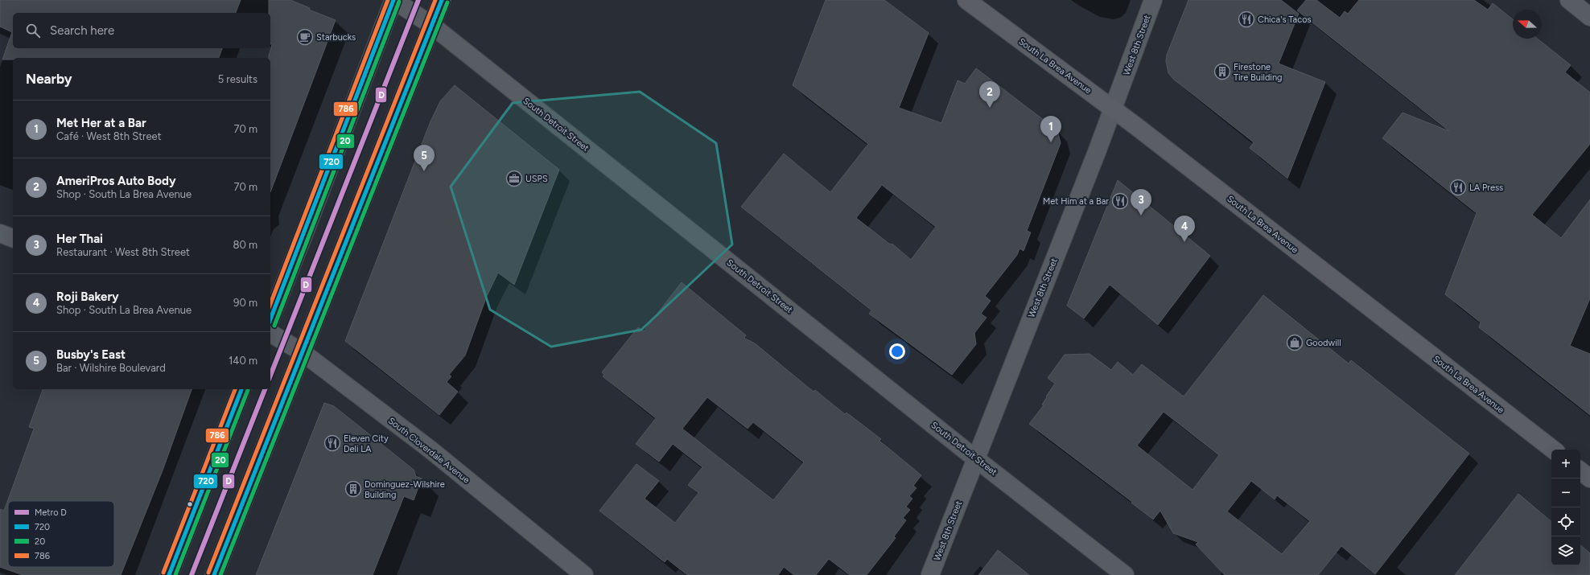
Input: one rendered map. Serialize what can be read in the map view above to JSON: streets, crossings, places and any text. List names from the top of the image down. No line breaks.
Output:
{"streets":{"main road":["South La Brea Avenue"],"street":["West 8th Street","South Detroit Street","South Cloverdale Avenue"]},"crossings":[["West 8th Street","South La Brea Avenue"],["West 8th Street","South Detroit Street"]],"places":{"restaurant":["Chica's Tacos","LA Press","Met Him at a Bar","Eleven City Deli LA"],"cafe":["Starbucks"],"building":["Firestone Tire Building","Dominguez-Wilshire Building"],"office":["USPS"],"shop":["Goodwill"]},"lines":["metro line D","transit line 720","transit line 786","transit line 20"],"legend":["Metro D","720","20","786"],"north":"left","page":{"search":"Search here","heading":["Nearby","5 results"],"pins":["2","1","5","3","4"],"list":[{"mark":"1","name":"Met Her at a Bar","note":"Café · West 8th Street","value":"70 m"},{"mark":"2","name":"AmeriPros Auto Body","note":"Shop · South La Brea Avenue","value":"70 m"},{"mark":"3","name":"Her Thai","note":"Restaurant · West 8th Street","value":"80 m"},{"mark":"4","name":"Roji Bakery","note":"Shop · South La Brea Avenue","value":"90 m"},{"mark":"5","name":"Busby's East","note":"Bar · Wilshire Boulevard","value":"140 m"}],"map_buttons":["+","−"]}}
